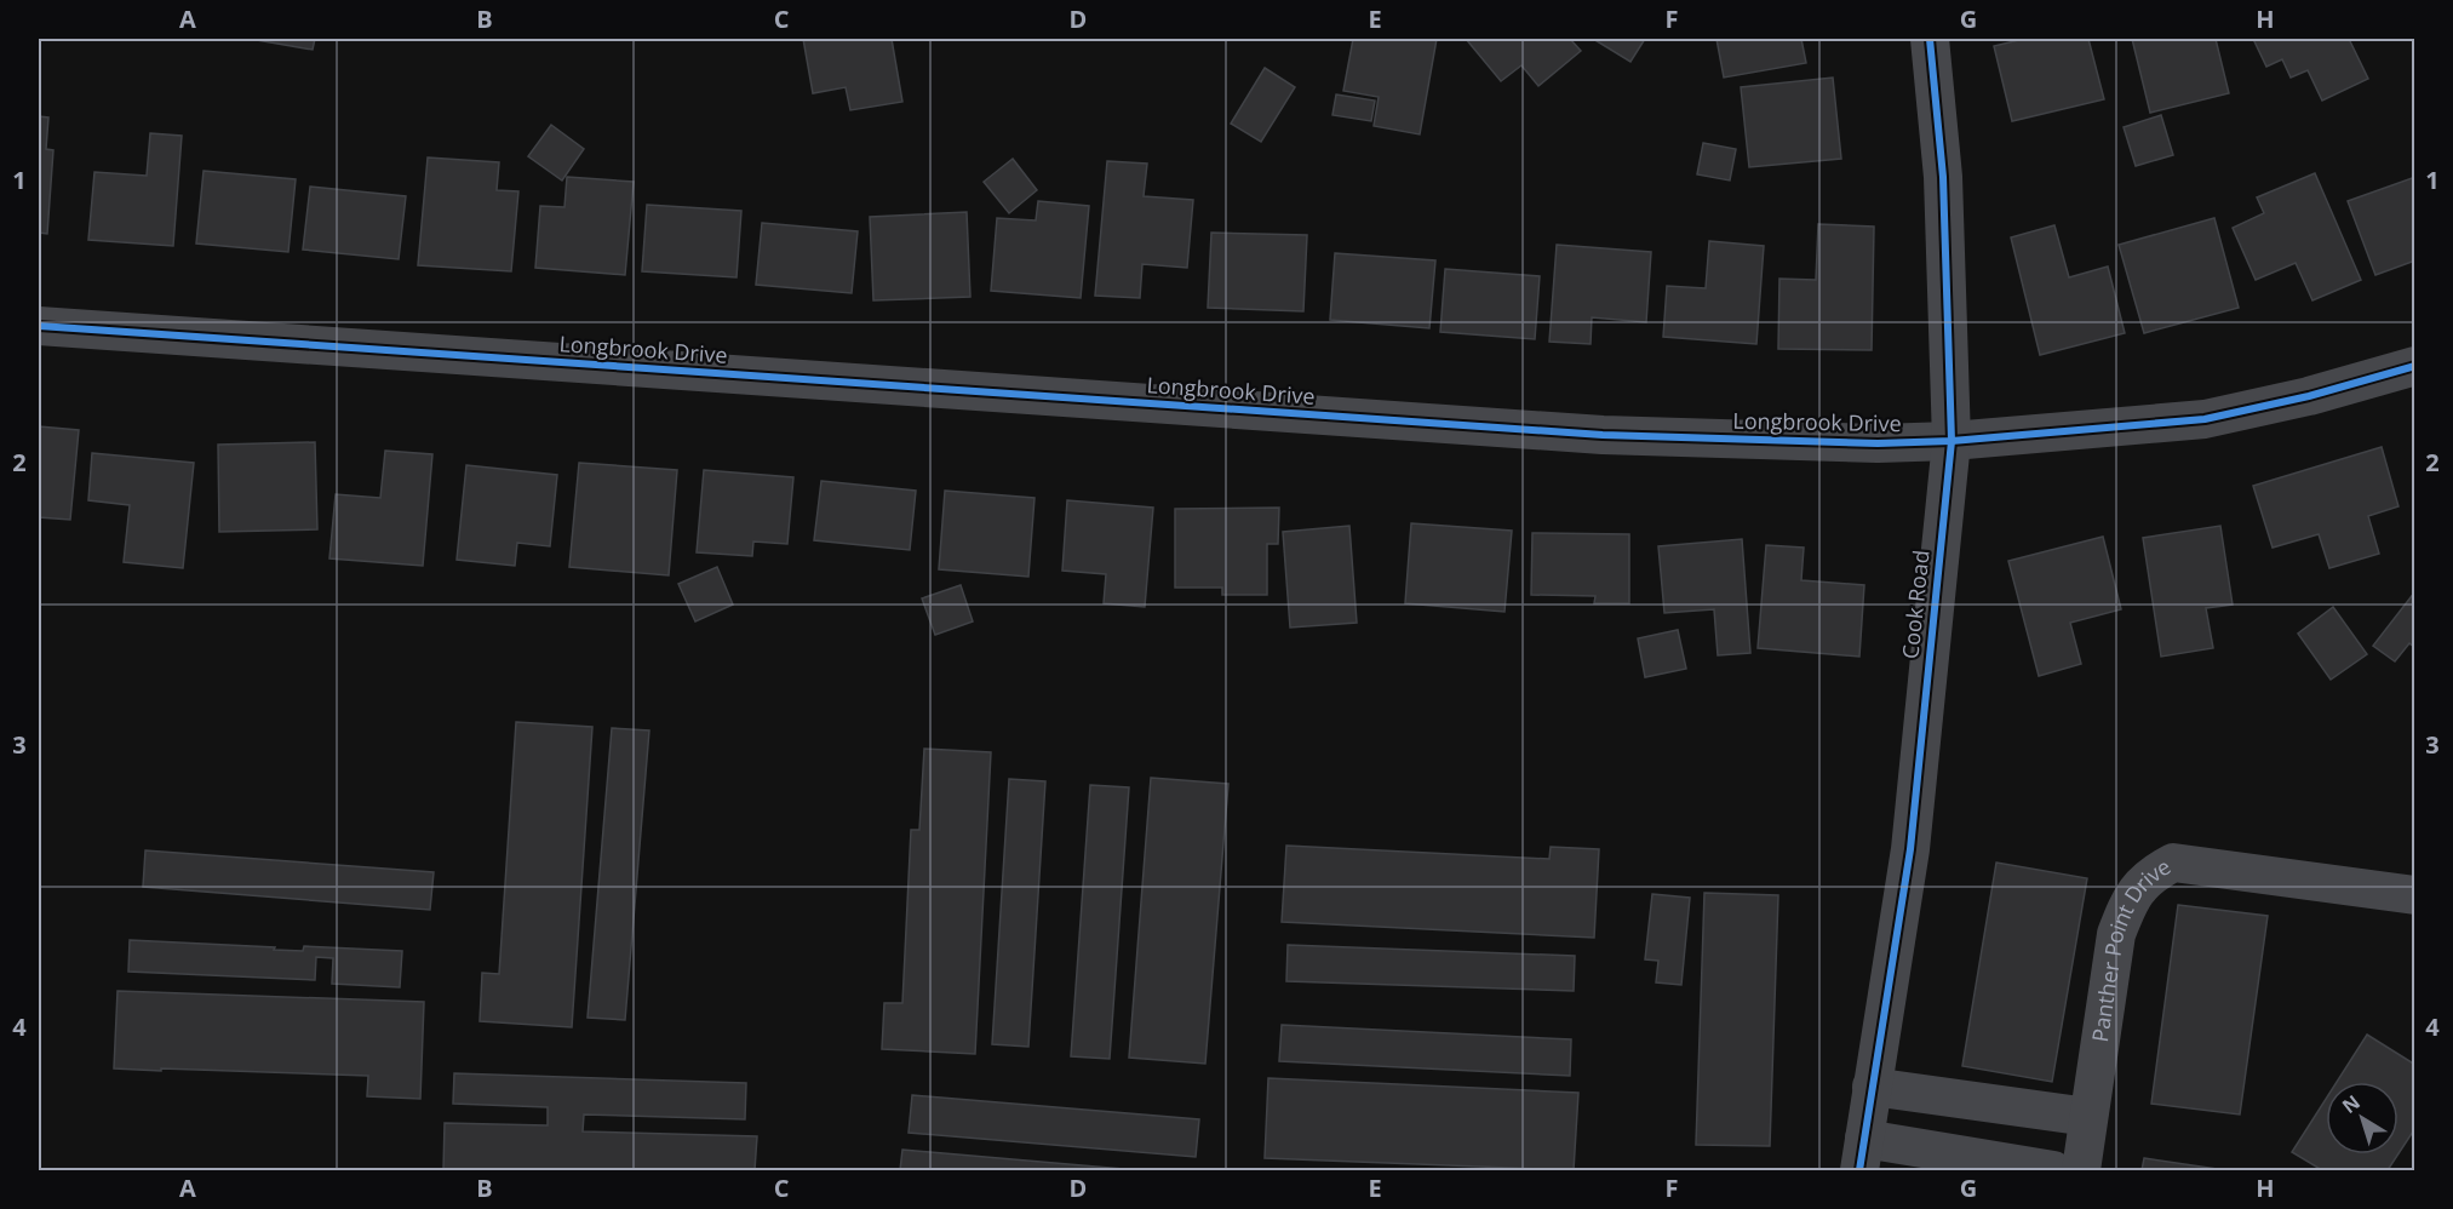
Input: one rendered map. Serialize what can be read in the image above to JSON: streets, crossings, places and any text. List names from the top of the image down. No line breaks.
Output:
{"streets":{"street":["Longbrook Drive","Cook Road","Panther Point Drive"]},"crossings":[["Longbrook Drive","Cook Road"]],"north":"top left","grid":{"columns":["A","B","C","D","E","F","G","H"],"rows":["1","2","3","4"]}}
